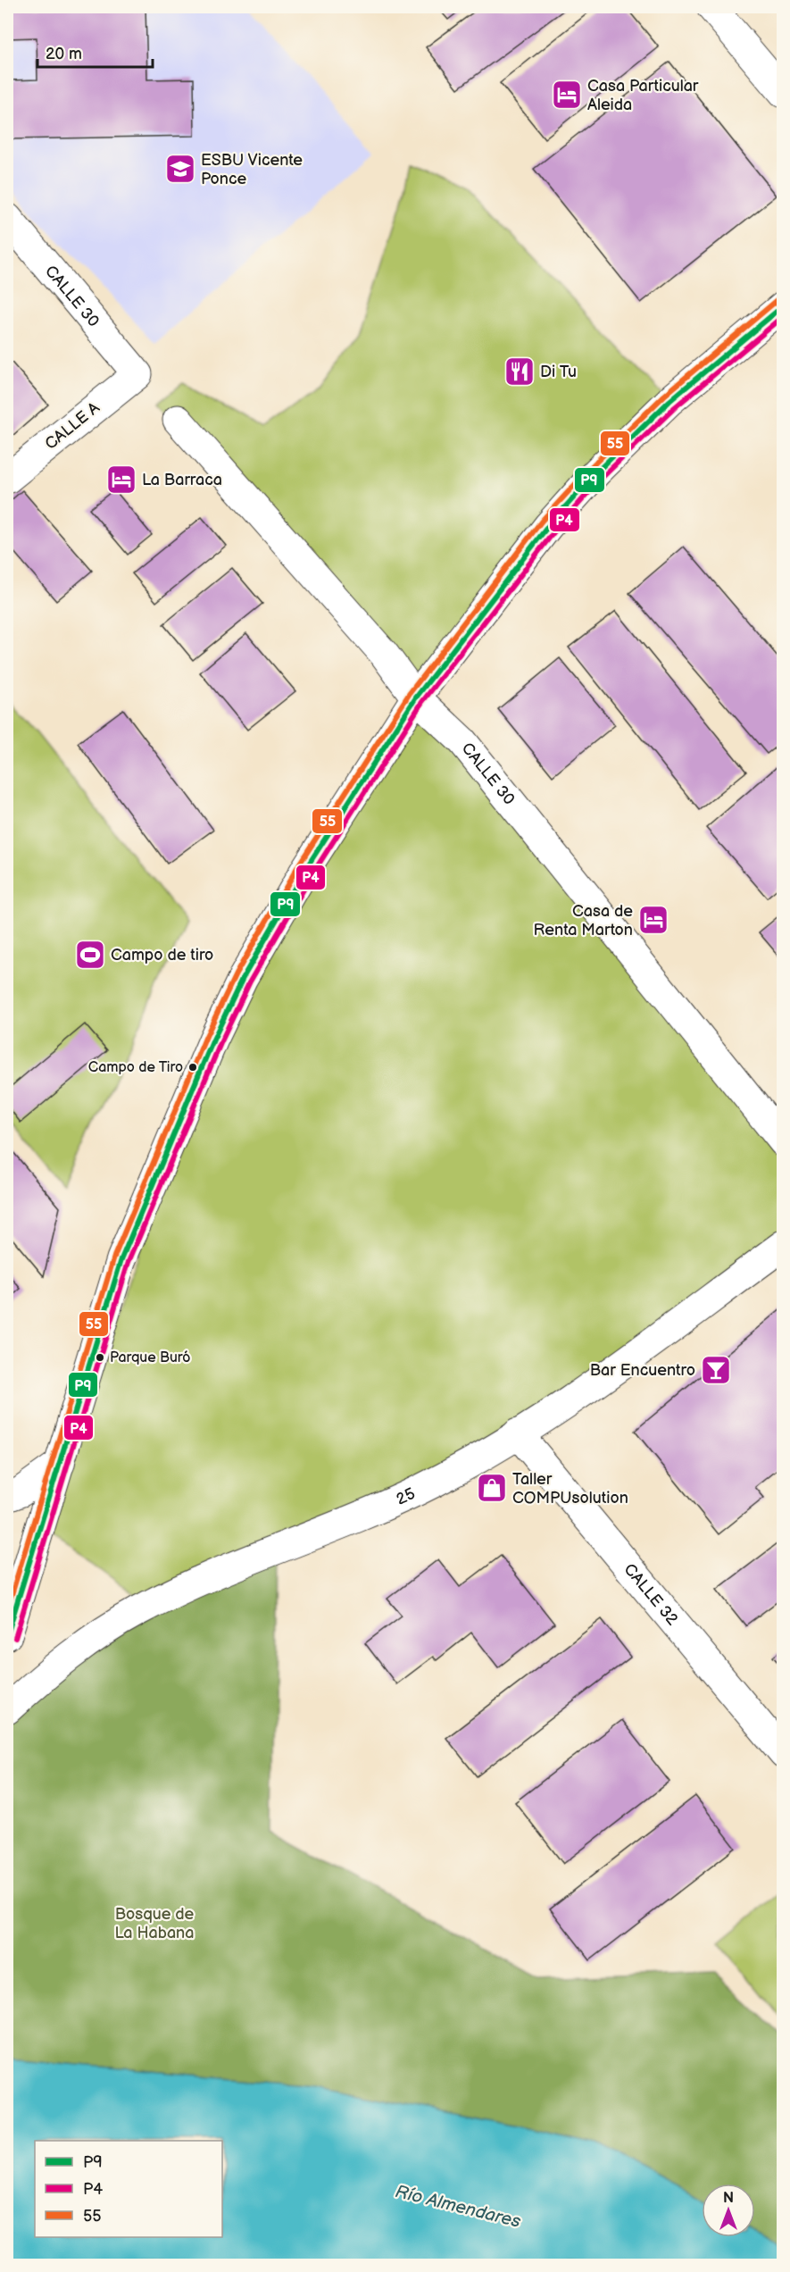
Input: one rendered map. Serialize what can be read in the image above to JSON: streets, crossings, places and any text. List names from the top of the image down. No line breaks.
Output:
{"streets":{"main road":["CALLE 30","CALLE A","25","CALLE 32"]},"crossings":[["CALLE 30","CALLE A"],["25","CALLE 32"]],"water":["Río Almendares"],"parks":["Bosque de La Habana"],"places":{"hotel":["Casa Particular Aleida","La Barraca","Casa de Renta Marton"],"school or university":["ESBU Vicente Ponce"],"restaurant":["Di Tu"],"sports":["Campo de tiro"],"other":["Campo de Tiro","Parque Buró"],"bar":["Bar Encuentro"],"shop":["Taller COMPUsolution"]},"lines":["transit line 55","transit line P9","transit line P4"],"legend":["P9","P4","55"],"scale_bar":"20 m","north":"top"}
